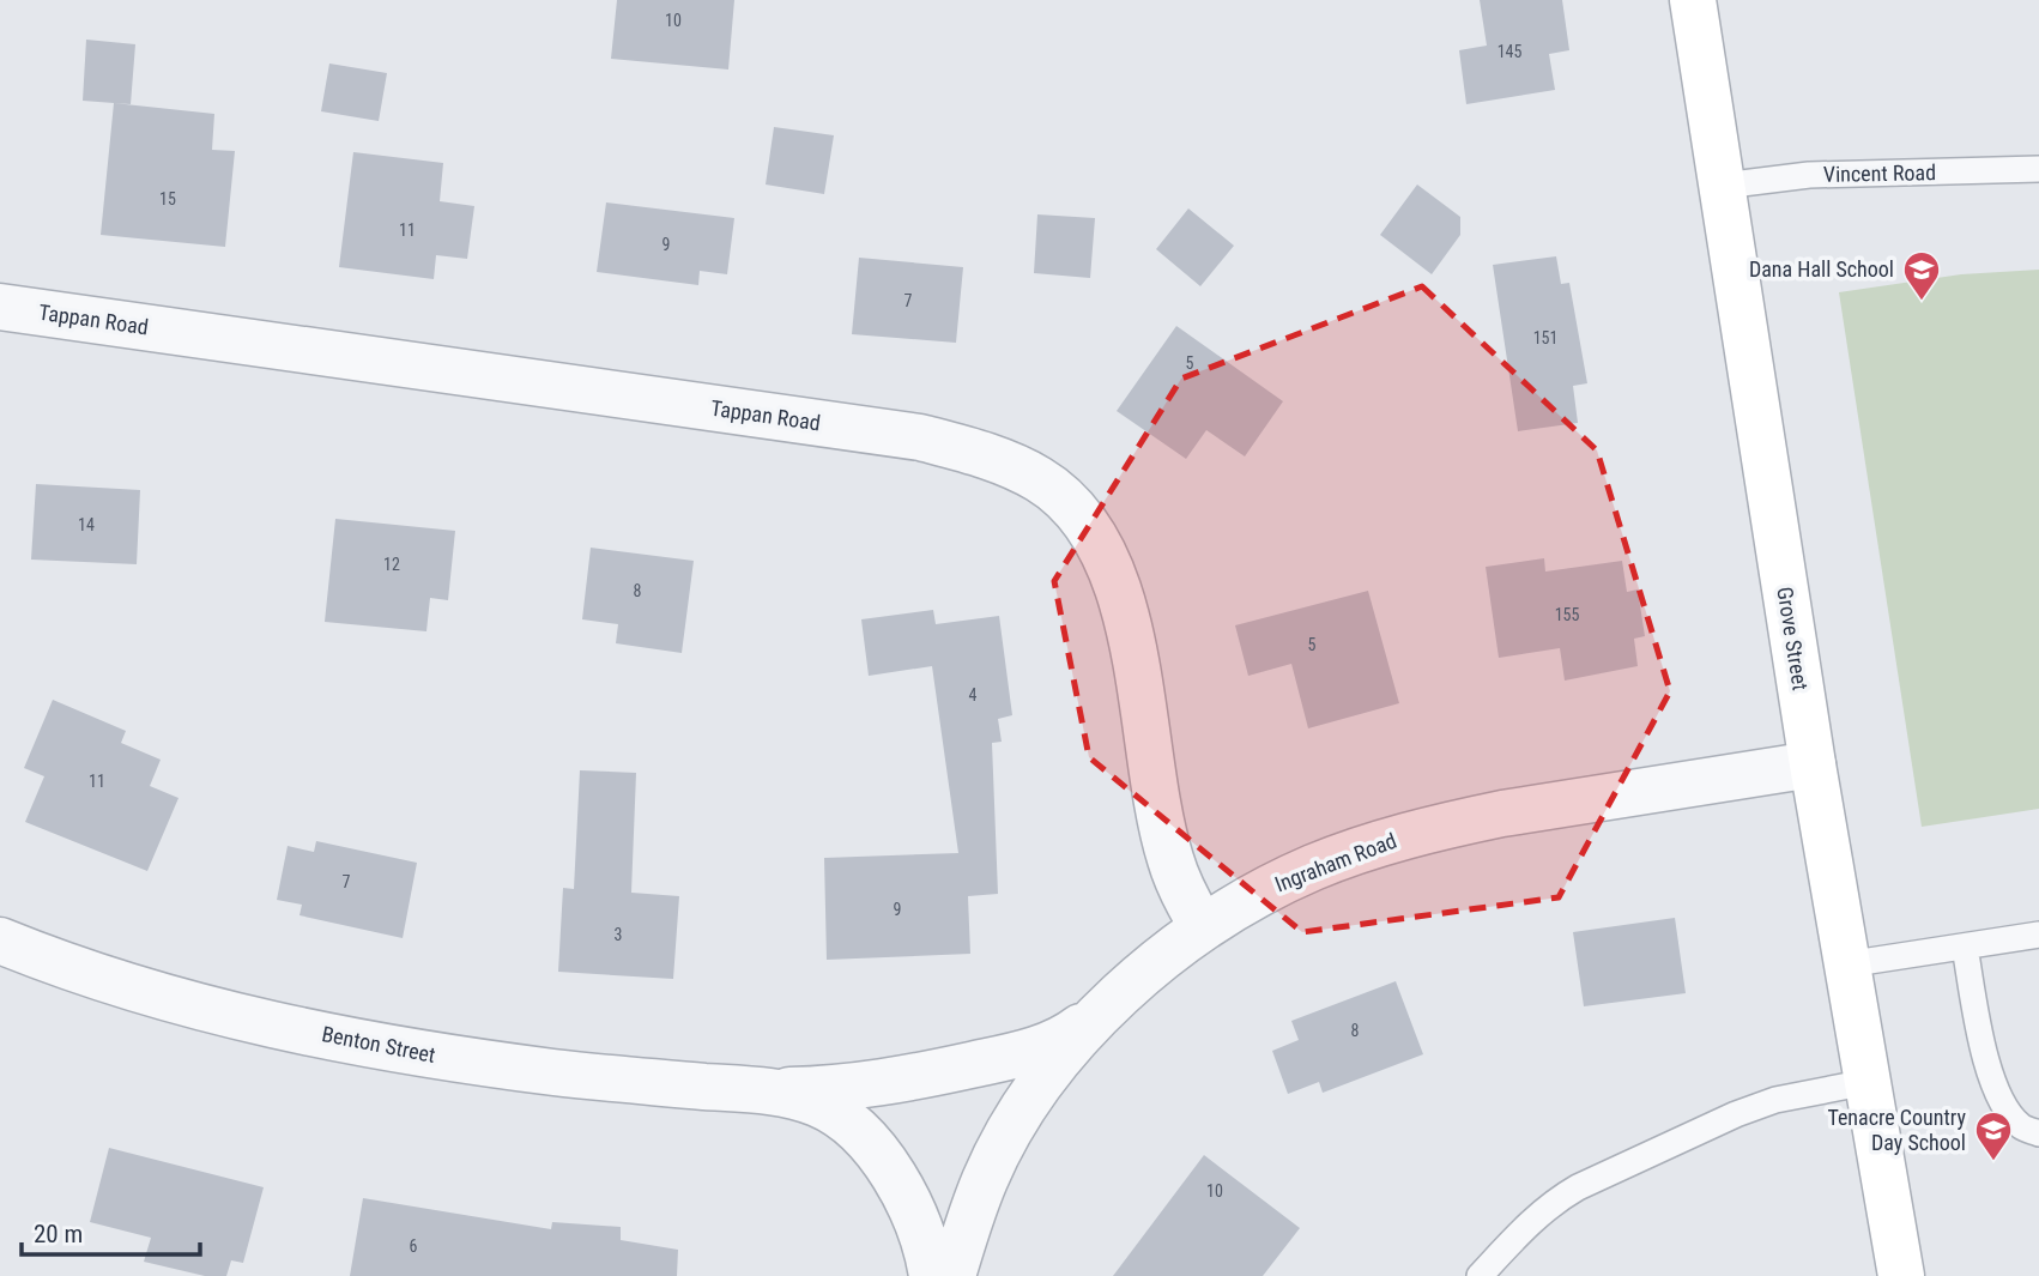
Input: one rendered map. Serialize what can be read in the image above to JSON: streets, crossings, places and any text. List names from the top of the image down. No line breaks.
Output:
{"streets":{"street":["Tappan Road","Grove Street","Ingraham Road","Benton Street"],"lane":["Vincent Road"]},"crossings":[["Vincent Road","Grove Street"],["Tappan Road","Ingraham Road"],["Grove Street","Ingraham Road"],["Ingraham Road","Benton Street"]],"places":{"school or university":["Dana Hall School","Tenacre Country Day School"]},"house_numbers":["10","145","15","11","9","7","151","5","14","12","8","155","5","4","11","7","9","3","8","10","6"],"scale_bar":"20 m"}
